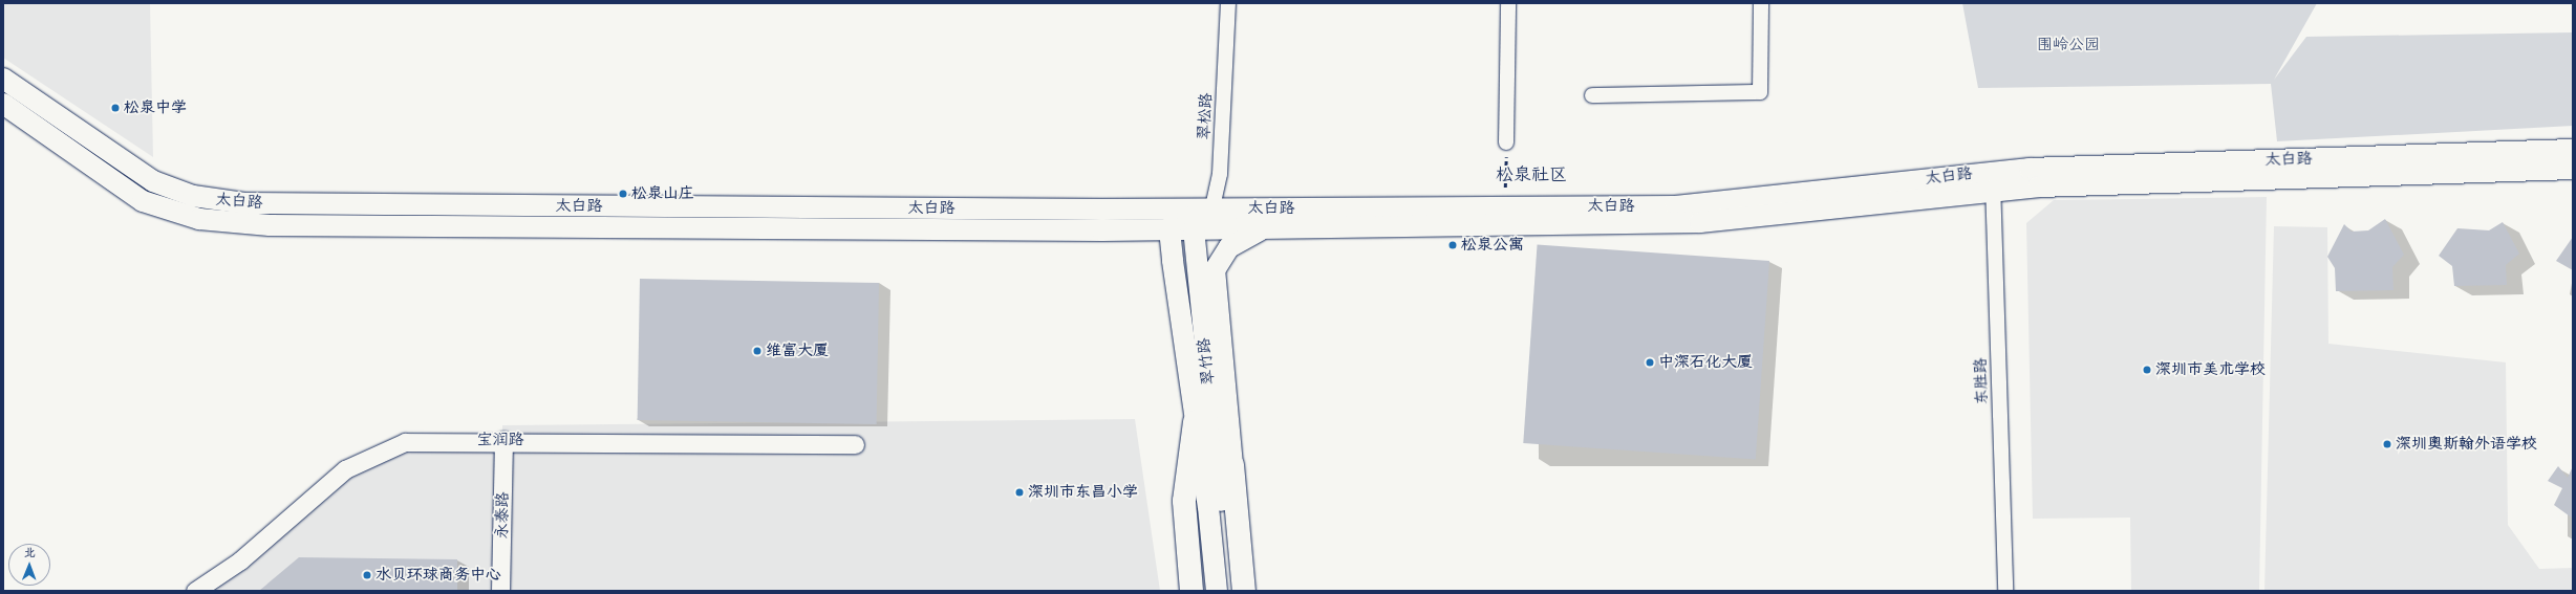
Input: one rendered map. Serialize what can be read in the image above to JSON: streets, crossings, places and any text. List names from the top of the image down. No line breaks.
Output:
{"streets":{"main road":["太白路","翠竹路"],"street":["翠松路","东胜路","宝润路","永泰路"]},"crossings":[["翠松路","太白路"],["翠松路","翠竹路"],["太白路","翠竹路"],["太白路","东胜路"],["宝润路","永泰路"]],"districts":["松泉社区"],"parks":["围岭公园"],"places":["松泉中学","松泉山庄","松泉公寓","维富大厦","中深石化大厦","深圳市美术学校","深圳奥斯翰外语学校","深圳市东昌小学","水贝环球商务中心"],"north":"top"}
